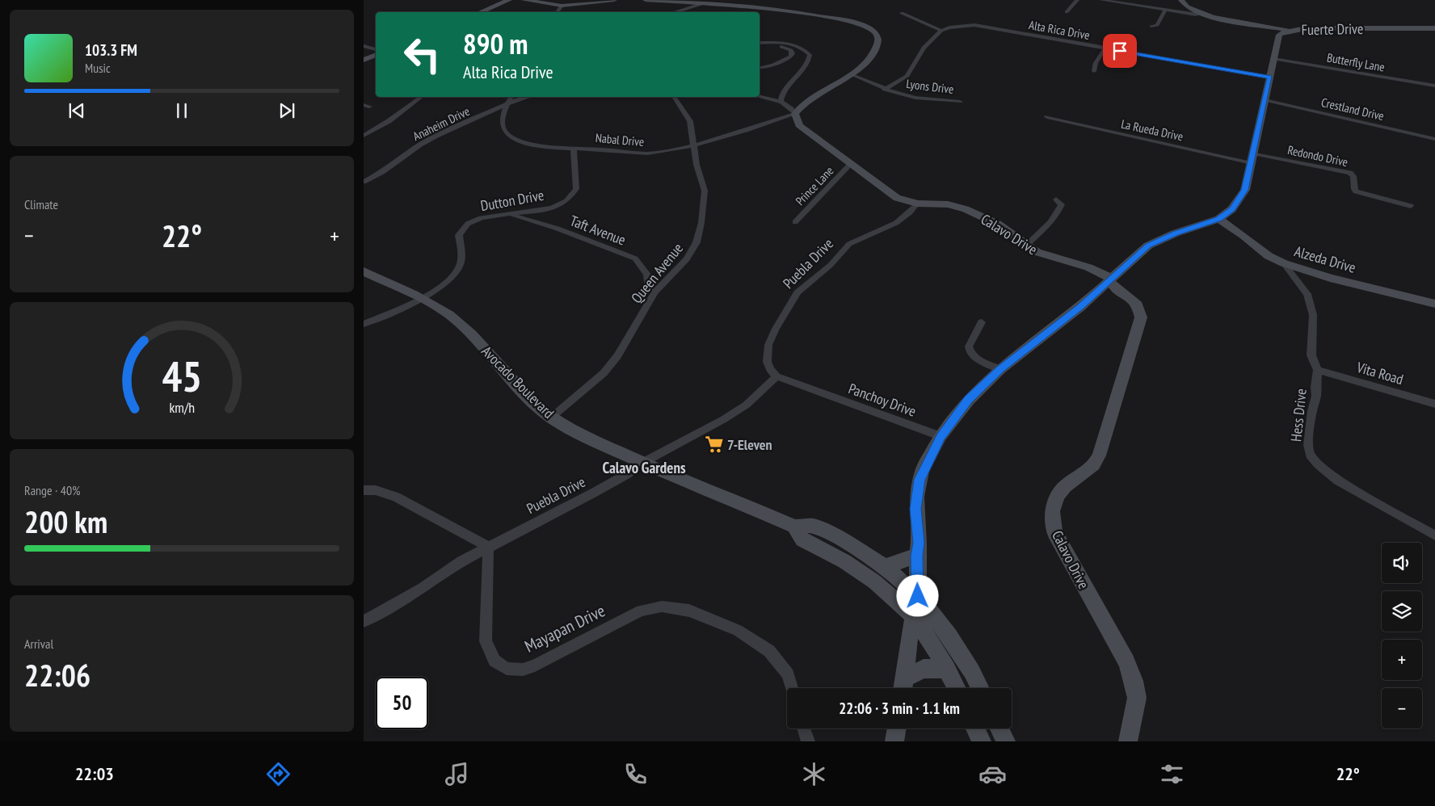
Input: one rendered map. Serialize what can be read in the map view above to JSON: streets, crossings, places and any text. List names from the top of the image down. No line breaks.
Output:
{"streets":{"main road":["Fuerte Drive","Avocado Boulevard"],"street":["Alta Rica Drive","Butterfly Lane","Lyons Drive","Crestland Drive","Anaheim Drive","La Rueda Drive","Nabal Drive","Redondo Drive","Prince Lane","Dutton Drive","Taft Avenue","Calavo Drive","Alzeda Drive","Puebla Drive","Queen Avenue","Vita Road","Panchoy Drive","Hess Drive","Mayapan Drive"]},"crossings":[["Fuerte Drive","Alta Rica Drive"],["Fuerte Drive","Butterfly Lane"],["Fuerte Drive","Crestland Drive"],["Fuerte Drive","La Rueda Drive"],["Fuerte Drive","Redondo Drive"],["Fuerte Drive","Calavo Drive"],["Fuerte Drive","Alzeda Drive"],["Fuerte Drive","Avocado Boulevard"],["Fuerte Drive","Panchoy Drive"],["Anaheim Drive","Nabal Drive"],["La Rueda Drive","Redondo Drive"],["Nabal Drive","Dutton Drive"],["Nabal Drive","Calavo Drive"],["Nabal Drive","Queen Avenue"],["Prince Lane","Calavo Drive"],["Dutton Drive","Taft Avenue"],["Dutton Drive","Avocado Boulevard"],["Taft Avenue","Queen Avenue"],["Calavo Drive","Puebla Drive"],["Alzeda Drive","Hess Drive"],["Puebla Drive","Avocado Boulevard"],["Puebla Drive","Panchoy Drive"],["Puebla Drive","Mayapan Drive"],["Queen Avenue","Avocado Boulevard"],["Vita Road","Hess Drive"]],"districts":["Calavo Gardens"],"places":{"supermarket":["7-Eleven"]},"page":{"turn":["890 m","Alta Rica Drive"],"song":["103.3 FM","Music"],"tile":["Climate",["Range · 40%","200 km"],["Arrival","22:06"]],"heat":["−","22°","+"],"map_buttons":["+","−"],"limit":"50","trip":"22:06 · 3 min · 1.1 km","tabs":["22:03","22°"],"gauge":["45","km/h"]}}
